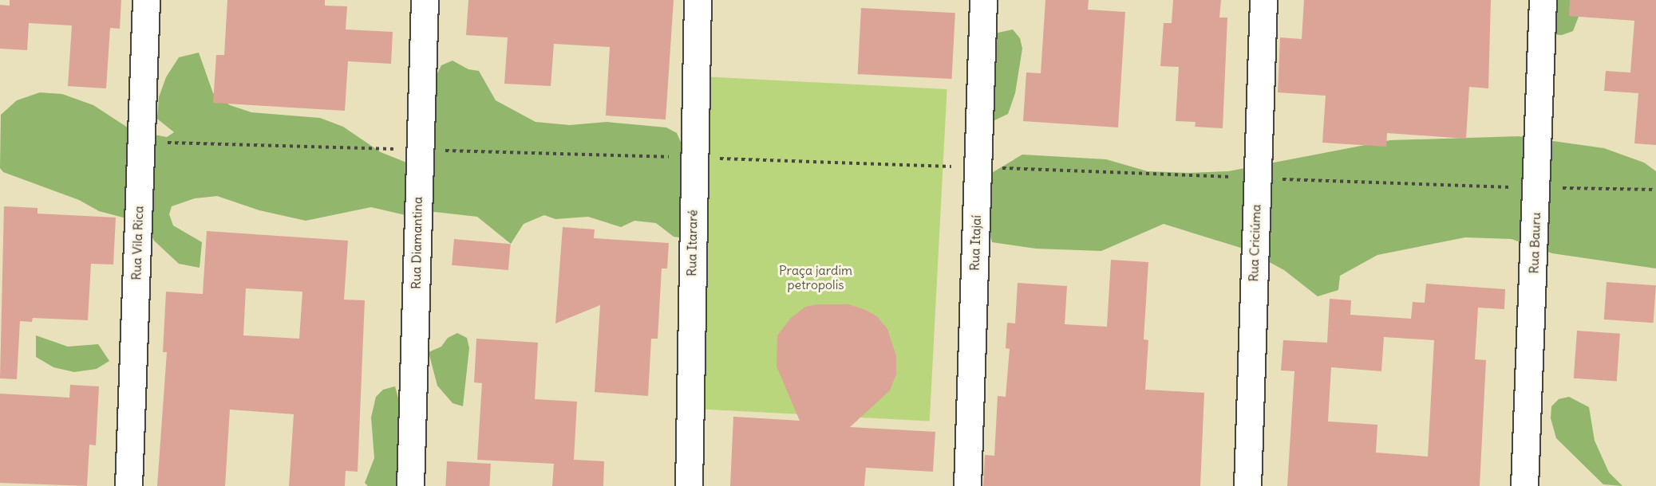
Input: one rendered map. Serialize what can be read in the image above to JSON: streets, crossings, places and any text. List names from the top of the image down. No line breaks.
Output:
{"streets":{"street":["Rua Vila Rica","Rua Diamantina","Rua Itararé","Rua Itajaí","Rua Criciúma","Rua Bauru"]},"parks":["Praça jardim petropolis"]}
